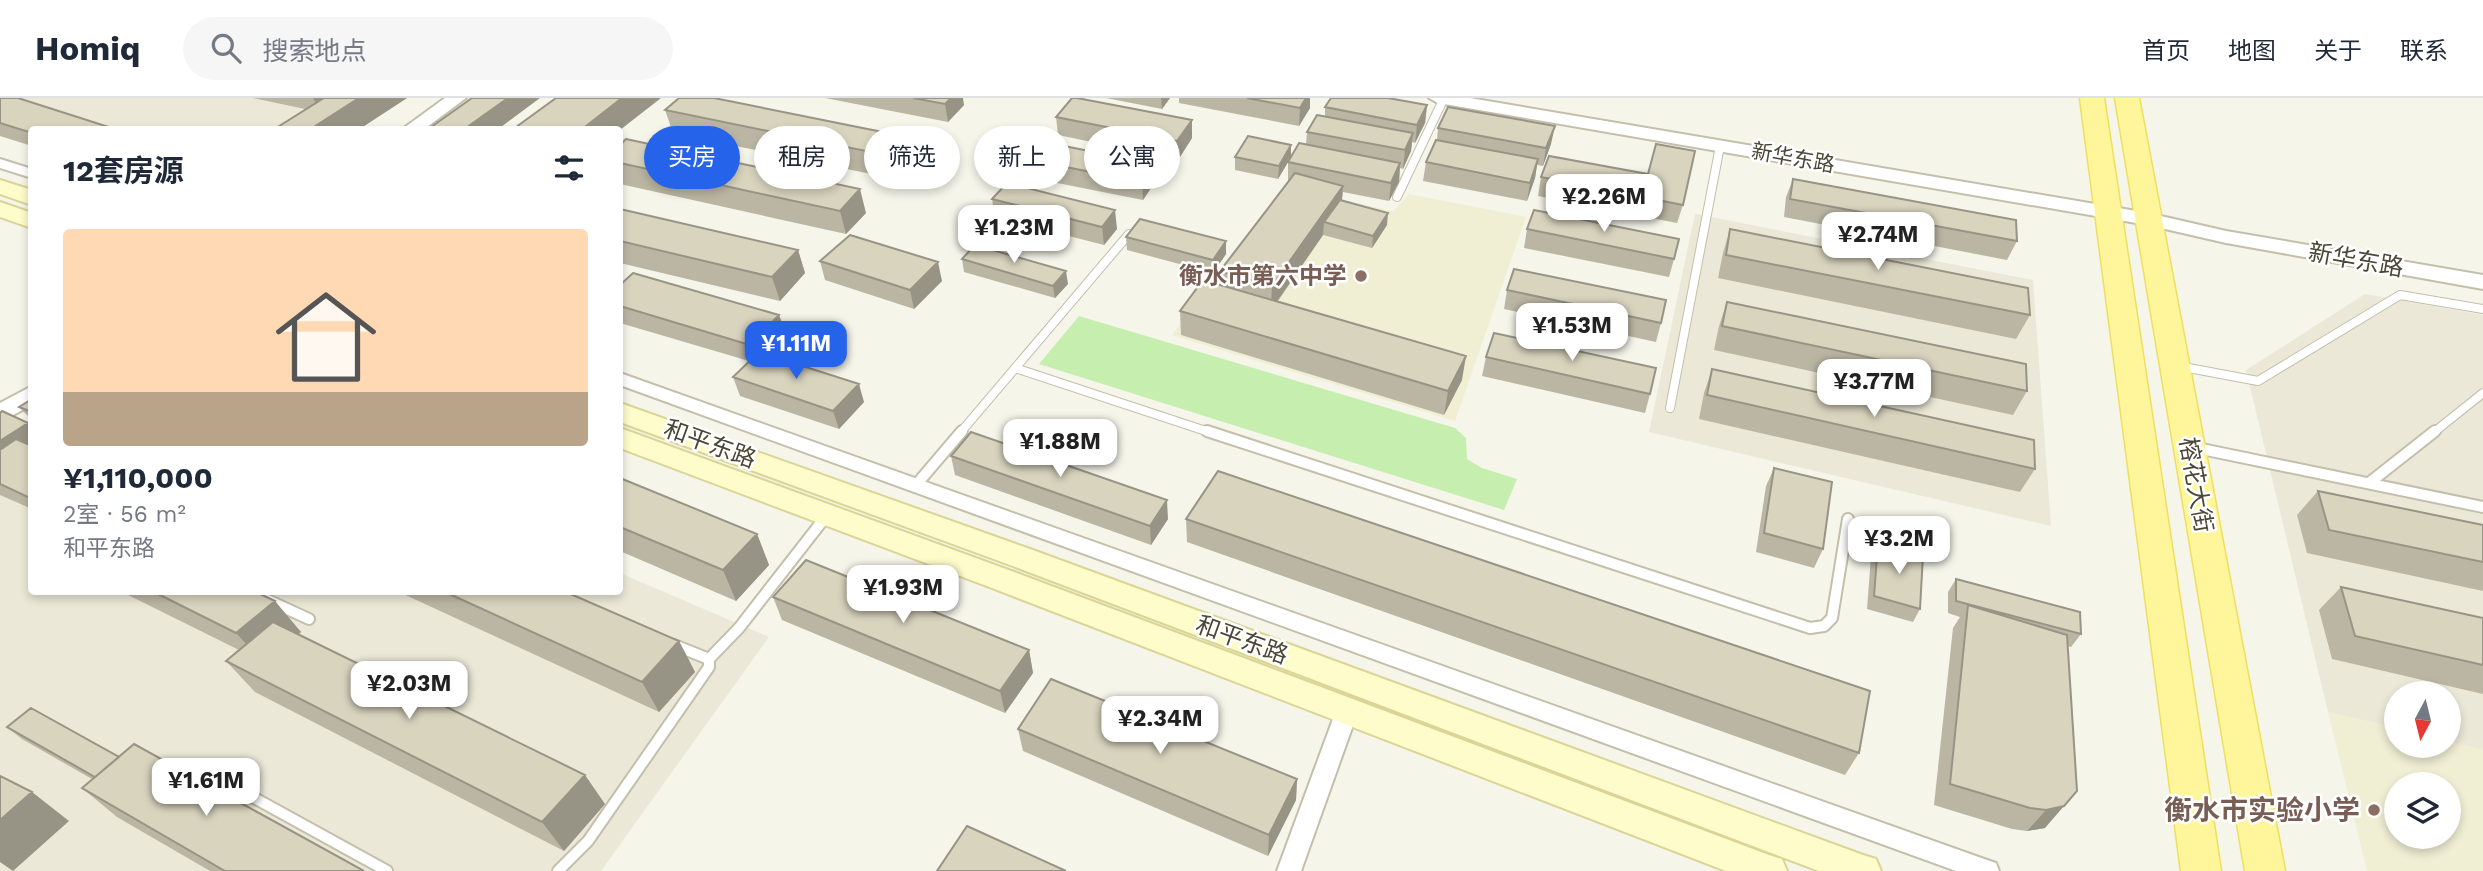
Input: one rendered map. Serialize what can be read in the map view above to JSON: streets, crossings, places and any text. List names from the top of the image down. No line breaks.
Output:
{"streets":{"main road":["和平东路","榕花大街"],"street":["新华东路"]},"crossings":[["新华东路","榕花大街"]],"places":["衡水市第六中学","衡水市实验小学"],"north":"bottom","page":{"header":"Homiq","search":"搜索地点","nav":["首页","地图","关于","联系"],"chip":["买房","租房","筛选","新上","公寓"],"heading":"12套房源","price":["¥2.26M","¥1.23M","¥2.74M","¥1.53M","¥1.11M","¥3.77M","¥1.88M","¥3.2M","¥1.93M","¥2.03M","¥2.34M","¥1.61M"],"list":[{"name":"¥1,110,000","note":"2室 · 56 m² · 和平东路"}]}}
